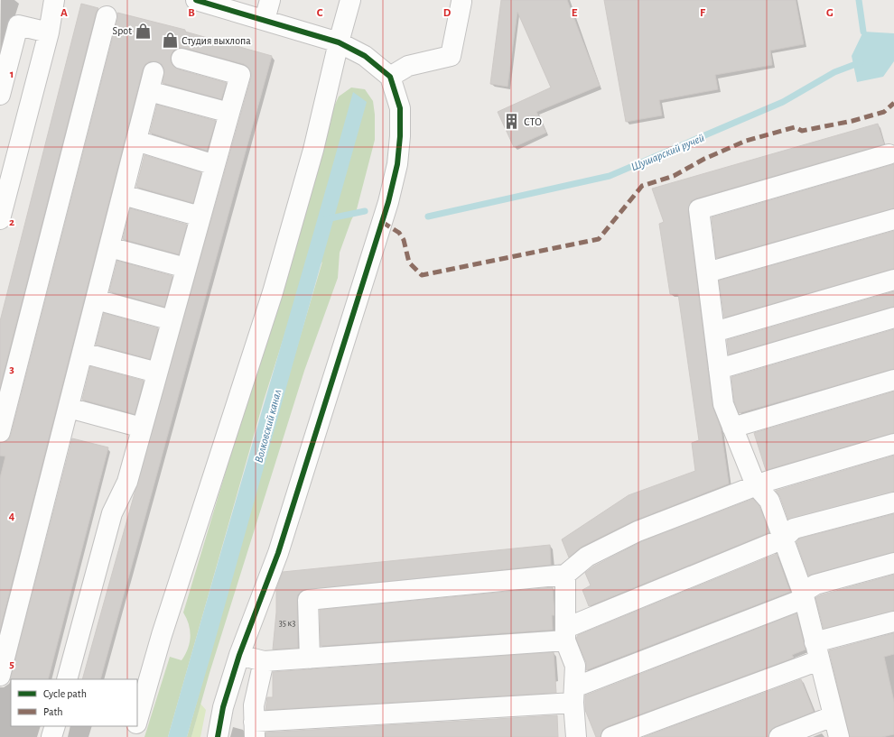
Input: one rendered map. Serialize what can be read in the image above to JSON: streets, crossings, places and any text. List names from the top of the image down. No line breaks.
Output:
{"water":["Шушарский ручей","Волковский канал"],"places":{"shop":["Spot","Студия выхлопа"],"building":["СТО"]},"house_numbers":["35 к3"],"legend":["Cycle path","Path"],"grid":{"columns":["A","B","C","D","E","F","G"],"rows":["1","2","3","4","5"]}}
